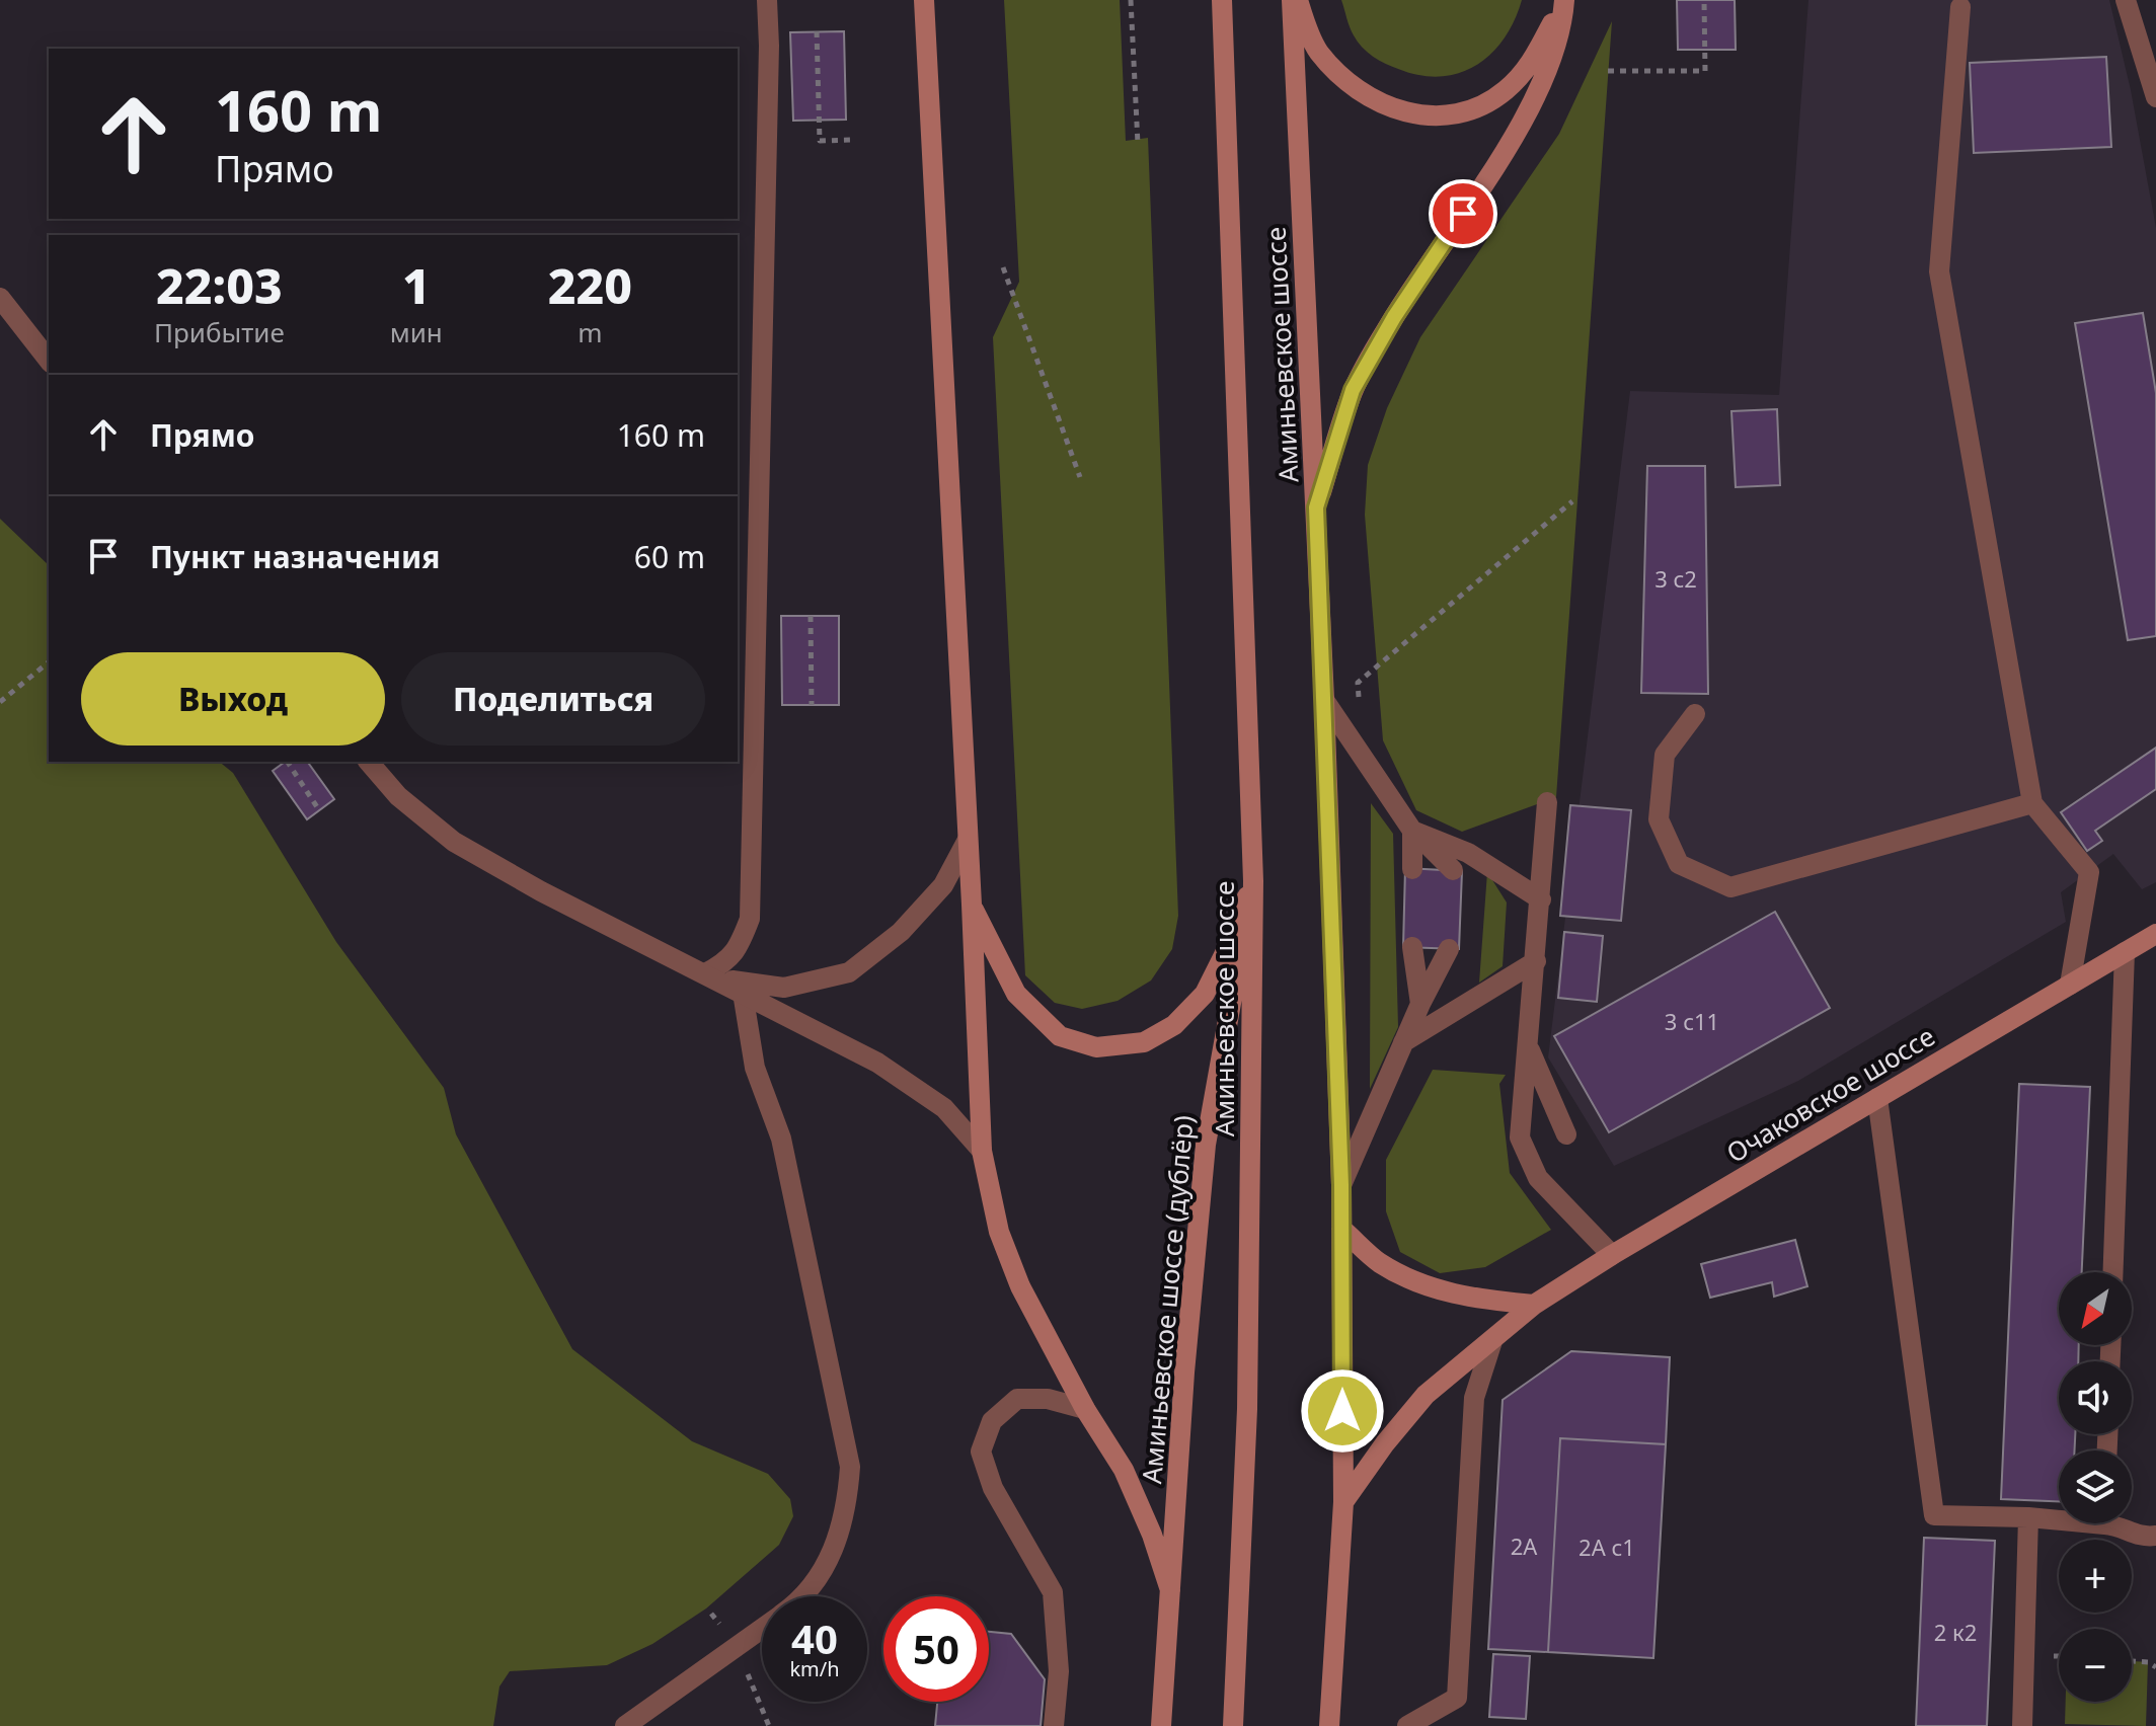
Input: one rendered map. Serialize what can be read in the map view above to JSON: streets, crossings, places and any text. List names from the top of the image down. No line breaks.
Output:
{"streets":{"main road":["Аминьевское шоссе","Очаковское шоссе","Аминьевское шоссе (дублёр)"]},"crossings":[["Аминьевское шоссе","Очаковское шоссе"],["Аминьевское шоссе","Аминьевское шоссе (дублёр)"]],"house_numbers":["3 с2","3 с11","2А","2А с1","2 к2"],"north":"bottom left","page":{"turn":["160 m","Прямо"],"eta":["22:03","Прибытие","1","мин","220","m"],"list":[{"name":"Прямо","value":"160 m"},{"name":"Пункт назначения","value":"60 m"}],"buttons":["Выход","Поделиться"],"map_buttons":["+","−"],"speed":"40 km/h","limit":"50"}}
